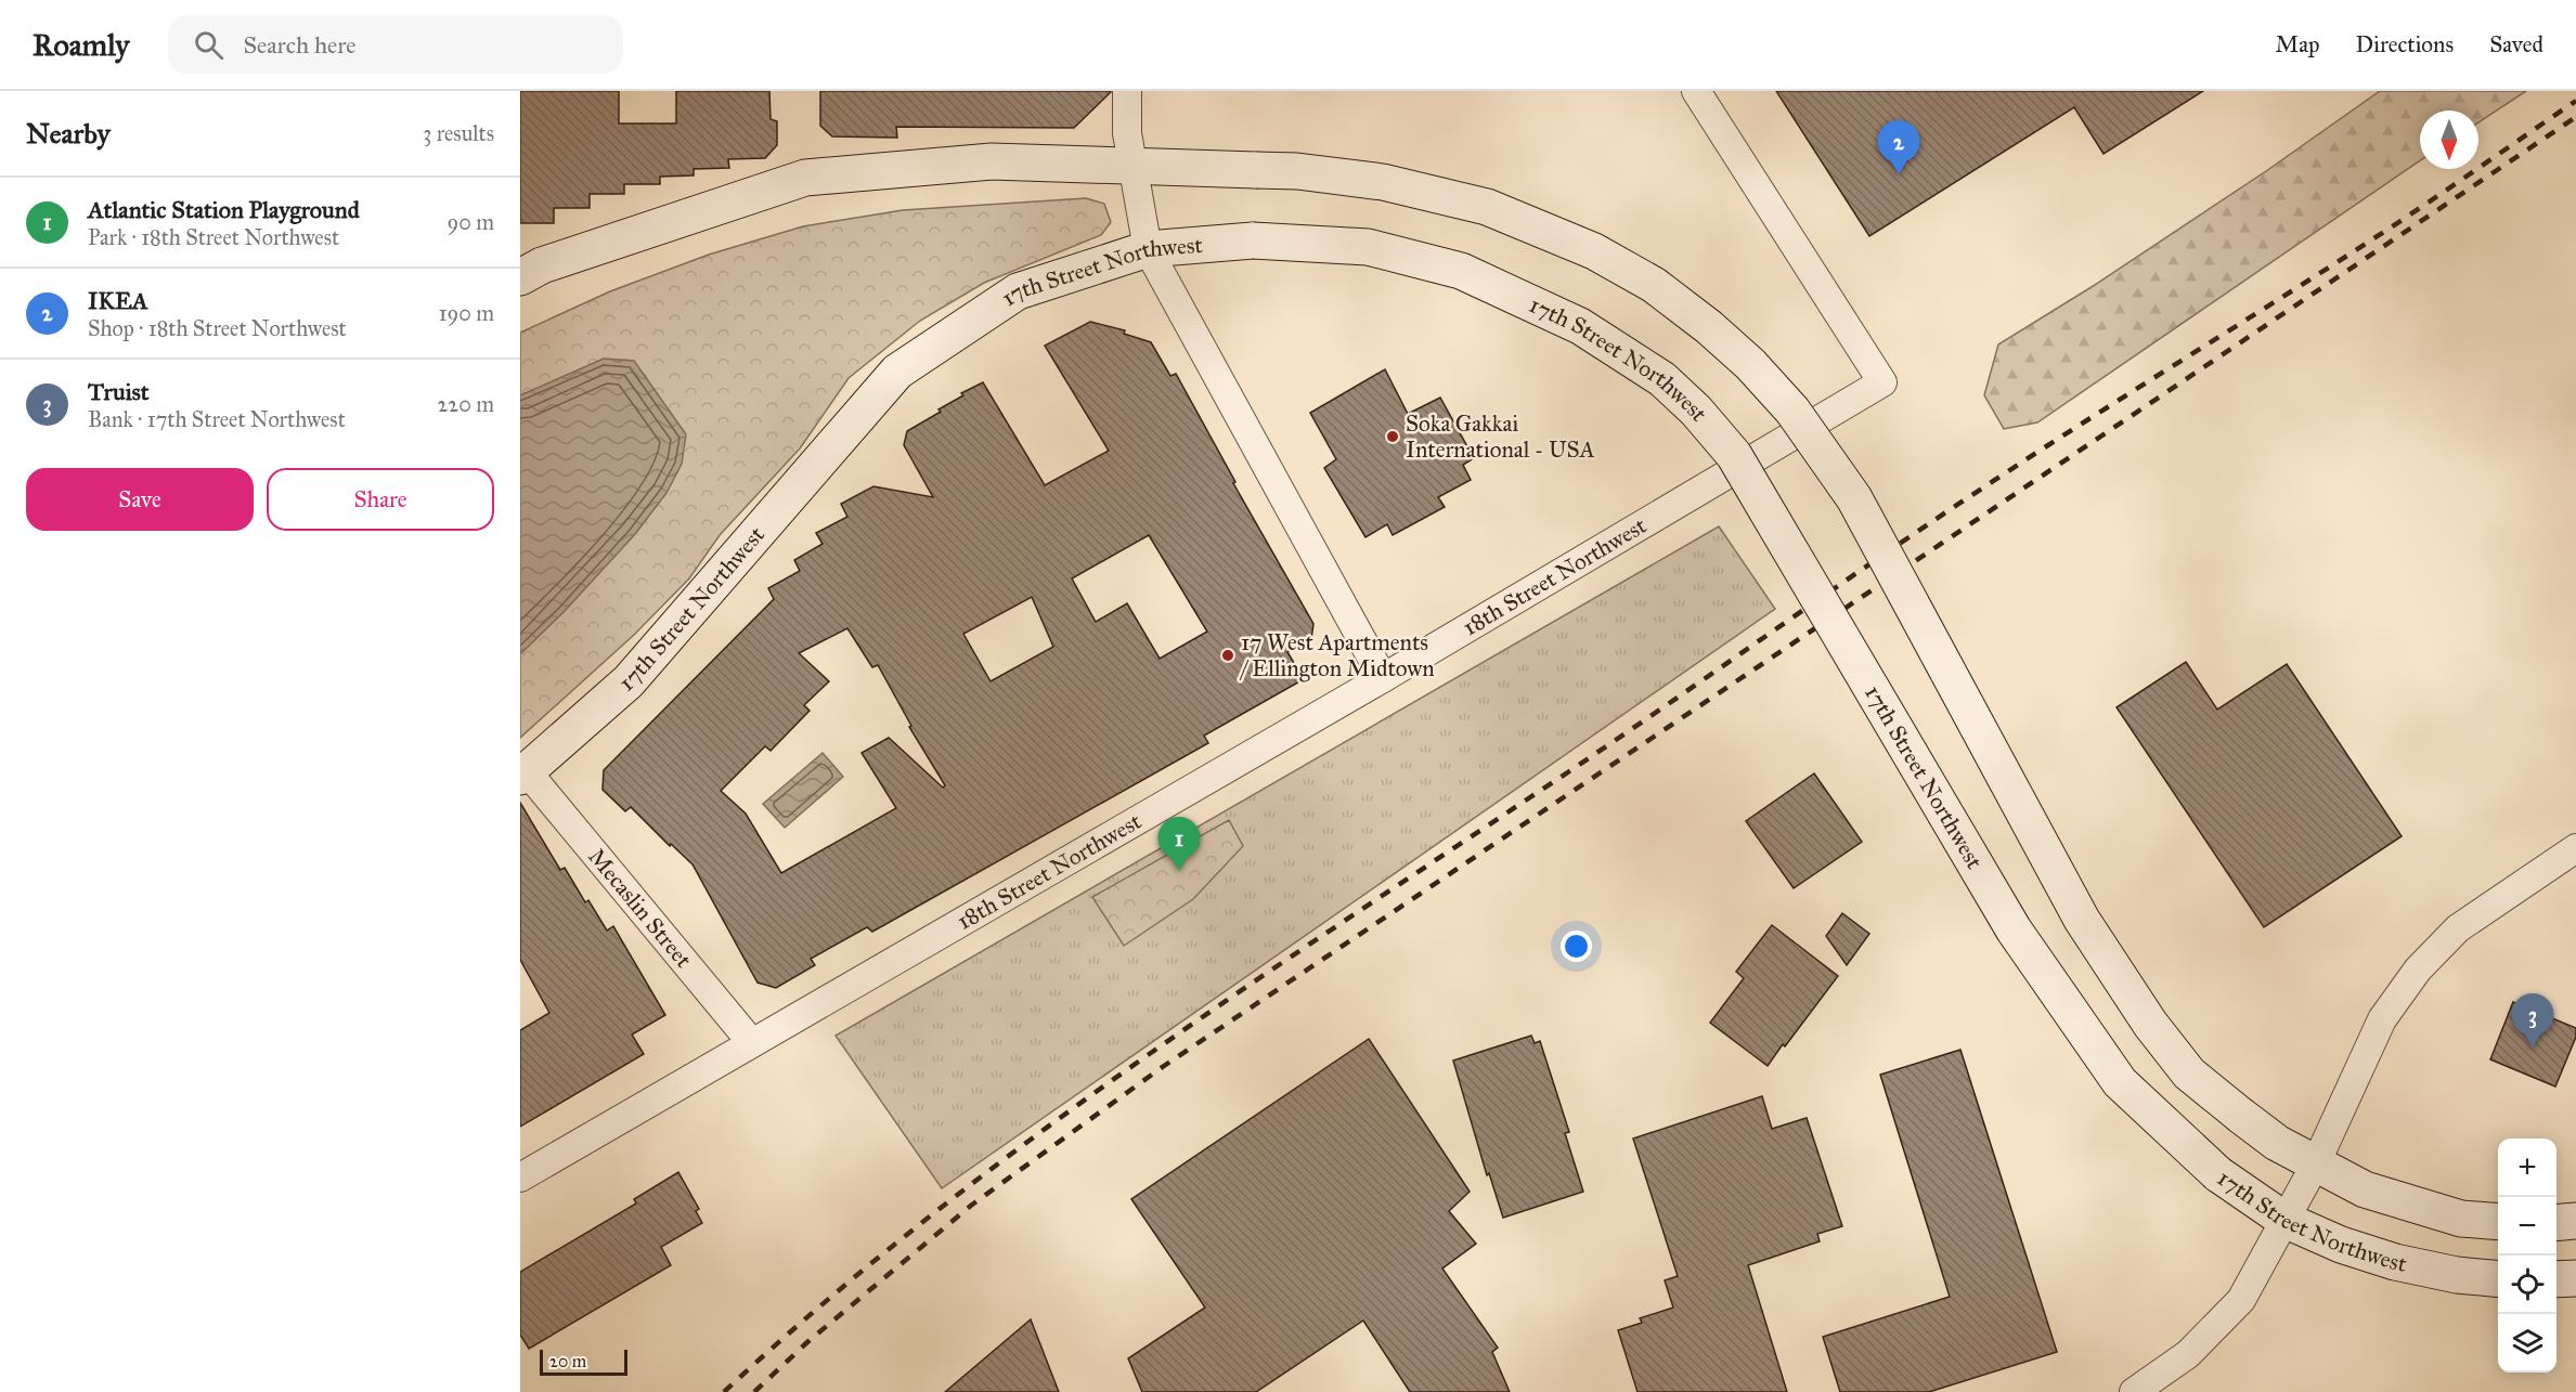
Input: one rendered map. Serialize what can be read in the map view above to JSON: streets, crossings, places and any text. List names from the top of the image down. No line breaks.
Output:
{"streets":{"main road":["17th Street Northwest"],"street":["18th Street Northwest","Mecaslin Street"]},"crossings":[["17th Street Northwest","Mecaslin Street"],["18th Street Northwest","Mecaslin Street"]],"places":["Soka Gakkai International - USA","17 West Apartments / Ellington Midtown"],"scale_bar":"20 m","north":"bottom","page":{"header":"Roamly","search":"Search here","nav":["Map","Directions","Saved"],"heading":["Nearby","3 results"],"pins":["2","1","3"],"list":[{"mark":"1","name":"Atlantic Station Playground","note":"Park · 18th Street Northwest","value":"90 m"},{"mark":"2","name":"IKEA","note":"Shop · 18th Street Northwest","value":"190 m"},{"mark":"3","name":"Truist","note":"Bank · 17th Street Northwest","value":"220 m"}],"buttons":["Save","Share"],"map_buttons":["+","−"],"scale":"20 m"}}
